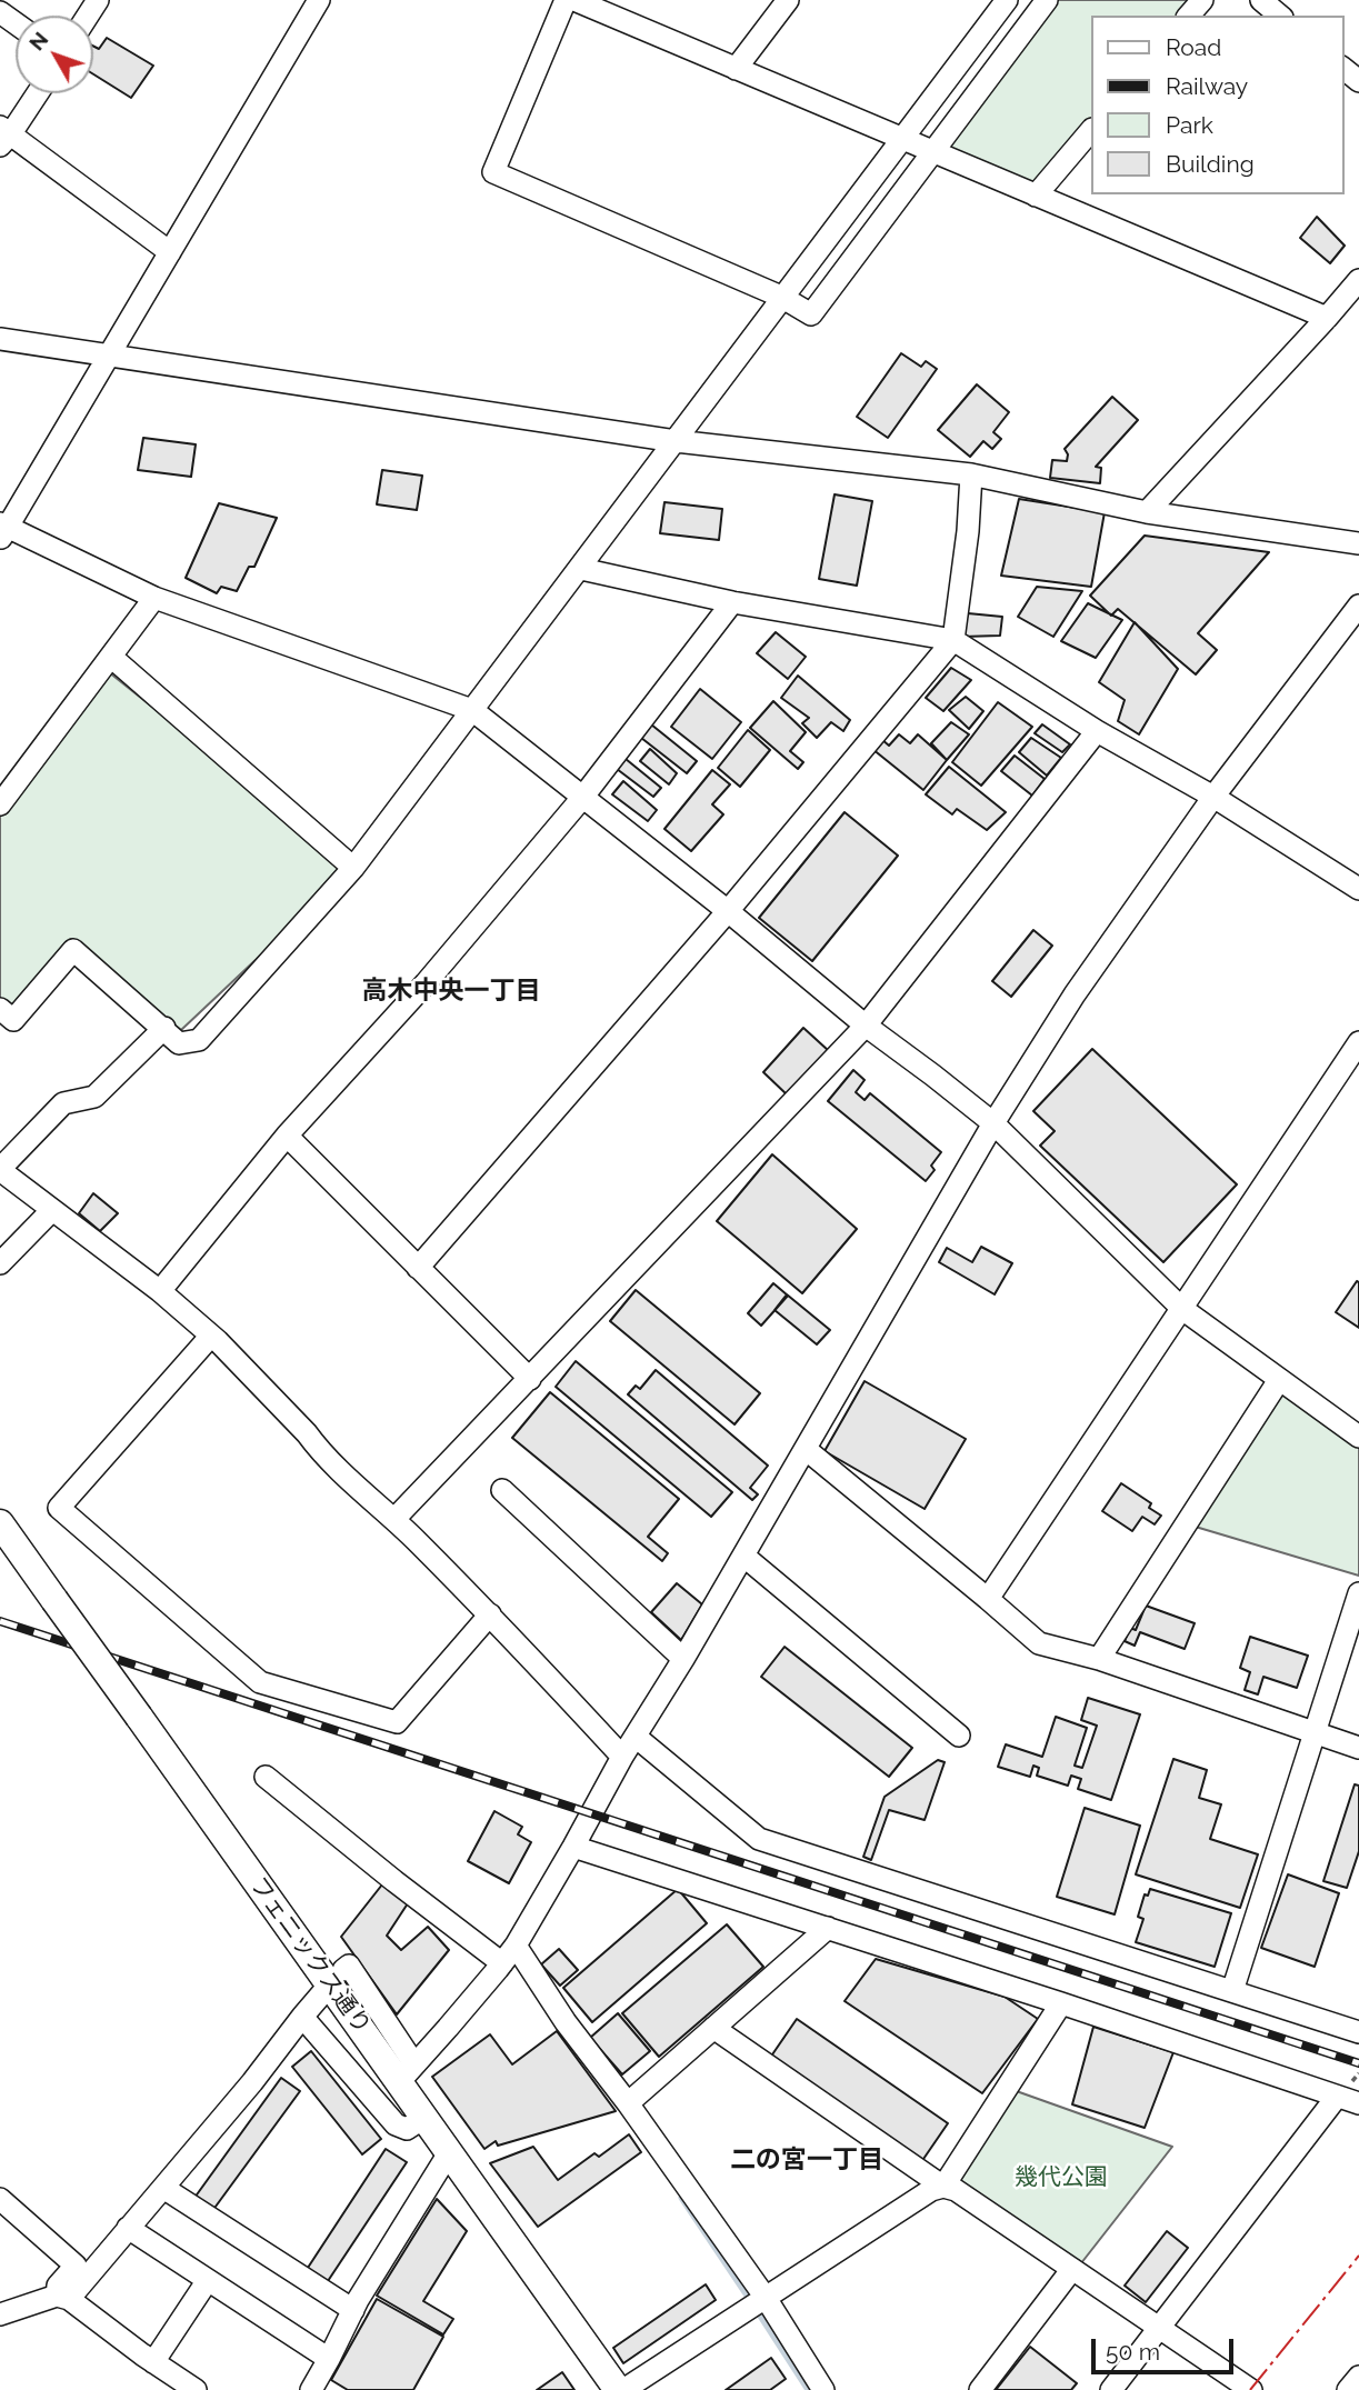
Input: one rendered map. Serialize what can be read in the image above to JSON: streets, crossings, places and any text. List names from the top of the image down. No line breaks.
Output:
{"streets":{"main road":["フェニックス通り"]},"districts":["高木中央一丁目","二の宮一丁目"],"parks":["幾代公園"],"legend":["Road","Railway","Park","Building"],"scale_bar":"50 m","north":"top left"}
